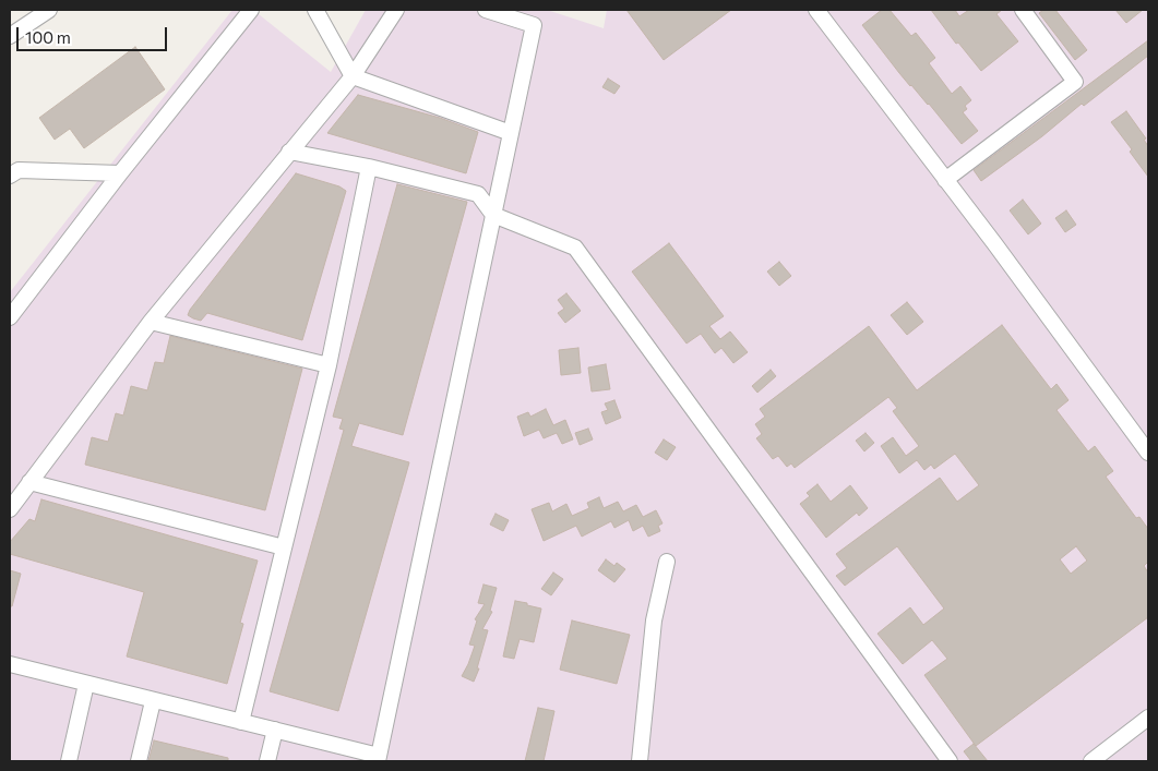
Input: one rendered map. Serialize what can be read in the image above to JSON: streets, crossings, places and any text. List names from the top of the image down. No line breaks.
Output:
{"scale_bar":"100 m"}
